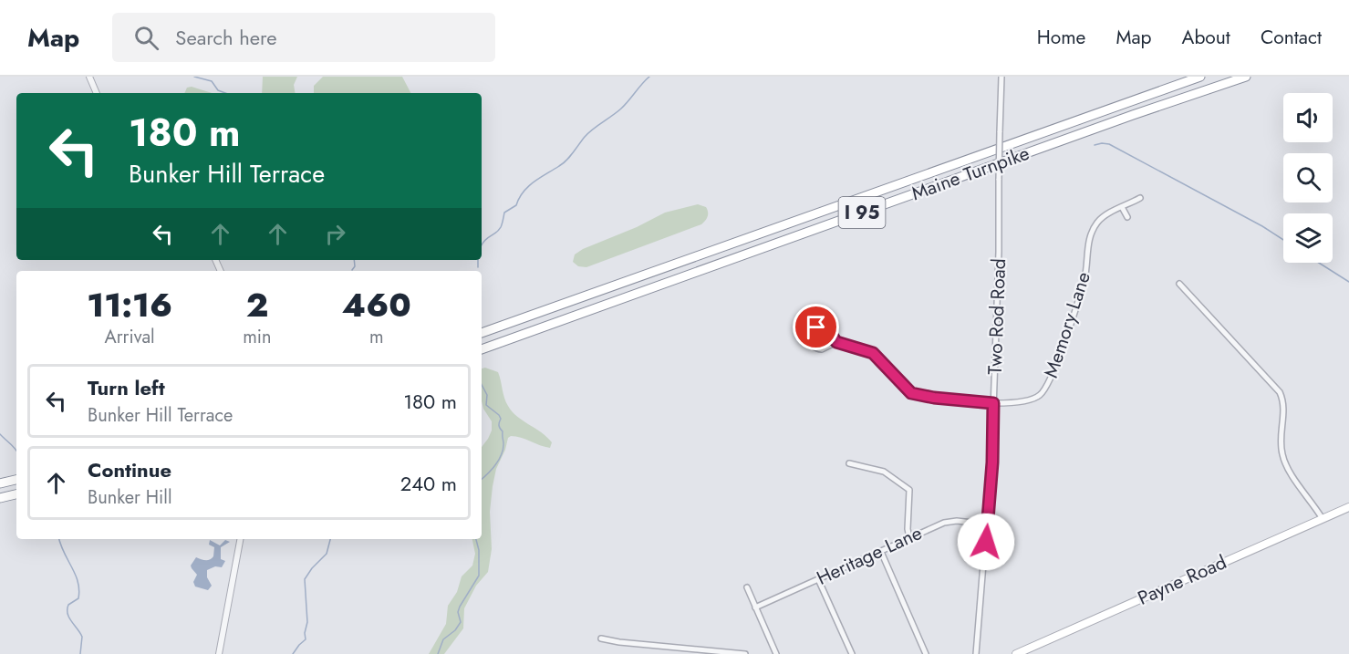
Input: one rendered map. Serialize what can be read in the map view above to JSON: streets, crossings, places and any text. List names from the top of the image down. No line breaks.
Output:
{"streets":{"highway":["Maine Turnpike","I 95"],"main road":["Payne Road"],"street":["Two Rod Road","Memory Lane","Heritage Lane"]},"crossings":[["Two Rod Road","Memory Lane"],["Two Rod Road","Heritage Lane"]],"page":{"header":"Map","search":"Search here","nav":["Home","Map","About","Contact"],"turn":["180 m","Bunker Hill Terrace"],"eta":["11:16","Arrival","2","min","460","m"],"list":[{"name":"Turn left","note":"Bunker Hill Terrace","value":"180 m"},{"name":"Continue","note":"Bunker Hill","value":"240 m"}]}}
